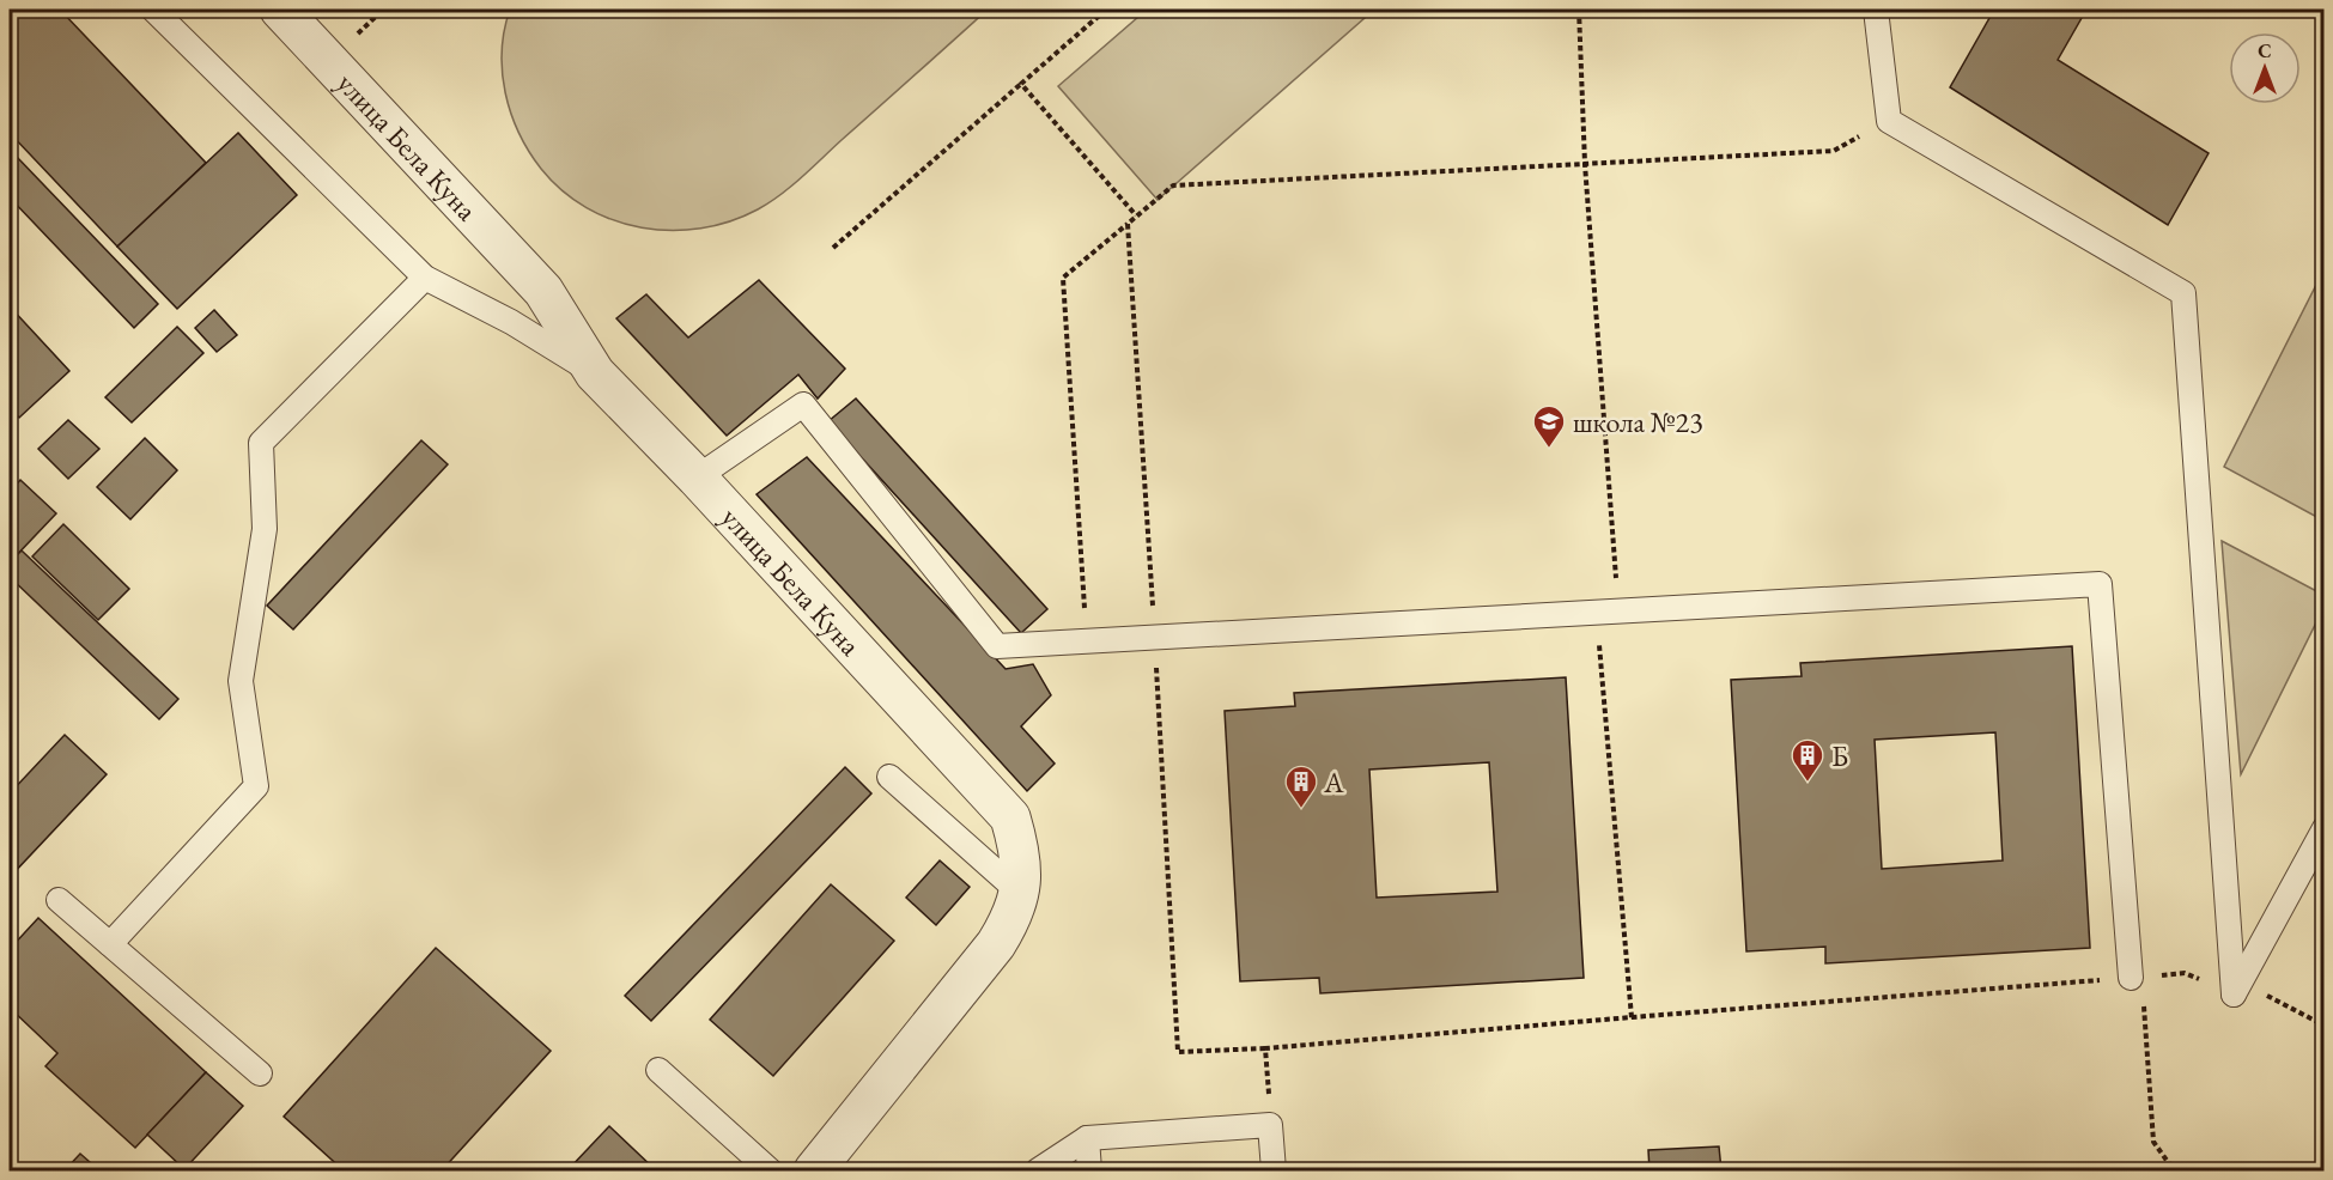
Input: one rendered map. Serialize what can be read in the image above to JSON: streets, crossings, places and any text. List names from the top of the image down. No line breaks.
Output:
{"streets":{"street":["улица Бела Куна"]},"places":{"school or university":["школа №23"],"building":["Б","А"]},"north":"top"}
